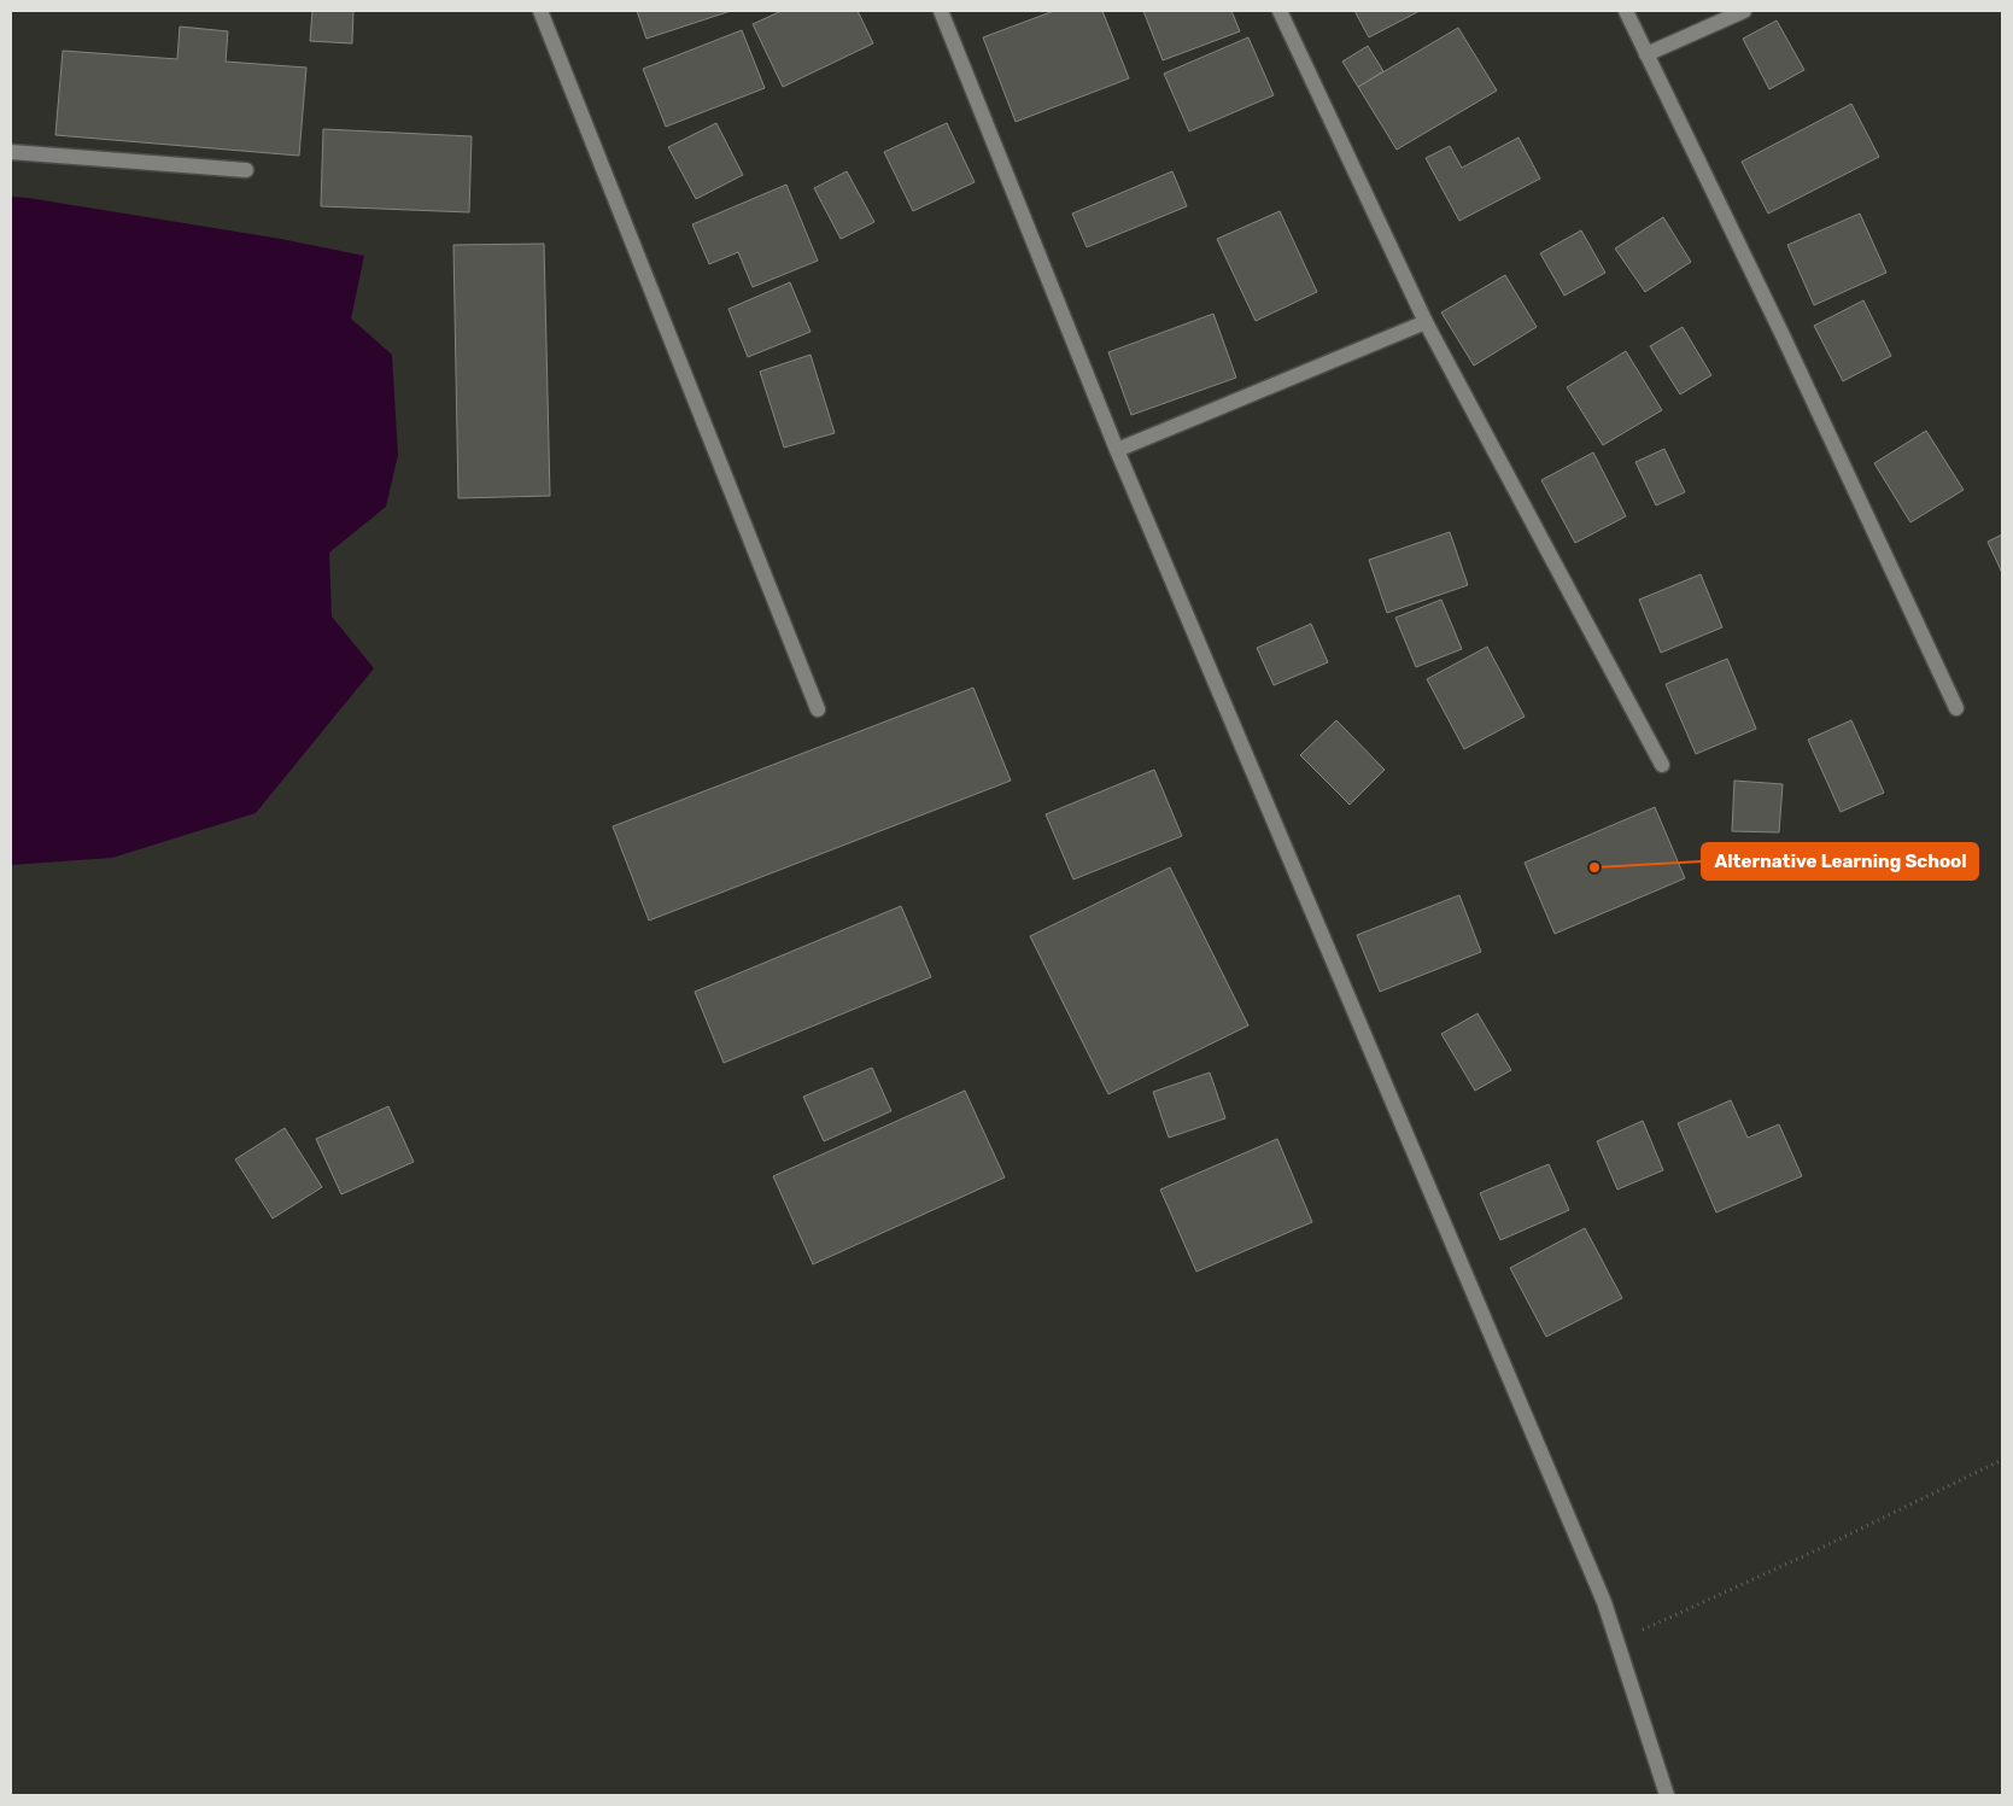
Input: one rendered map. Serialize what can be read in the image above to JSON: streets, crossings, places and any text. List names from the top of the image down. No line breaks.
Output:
{"places":["Alternative Learning School"]}
